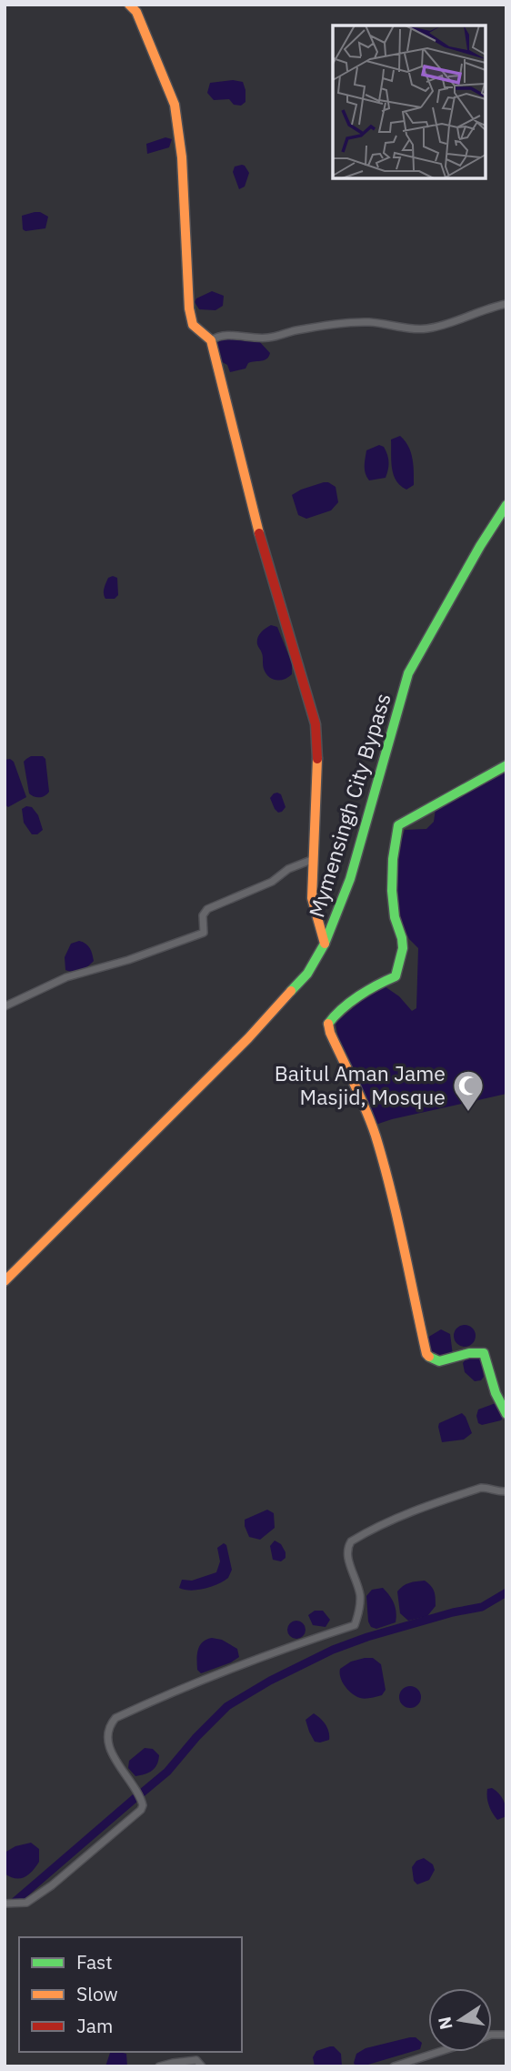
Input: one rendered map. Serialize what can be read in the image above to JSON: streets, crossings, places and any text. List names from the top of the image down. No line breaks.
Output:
{"streets":{"main road":["Mymensingh City Bypass"]},"places":{"mosque":["Baitul Aman Jame Masjid, Mosque"]},"legend":["Fast","Slow","Jam"],"north":"left"}
